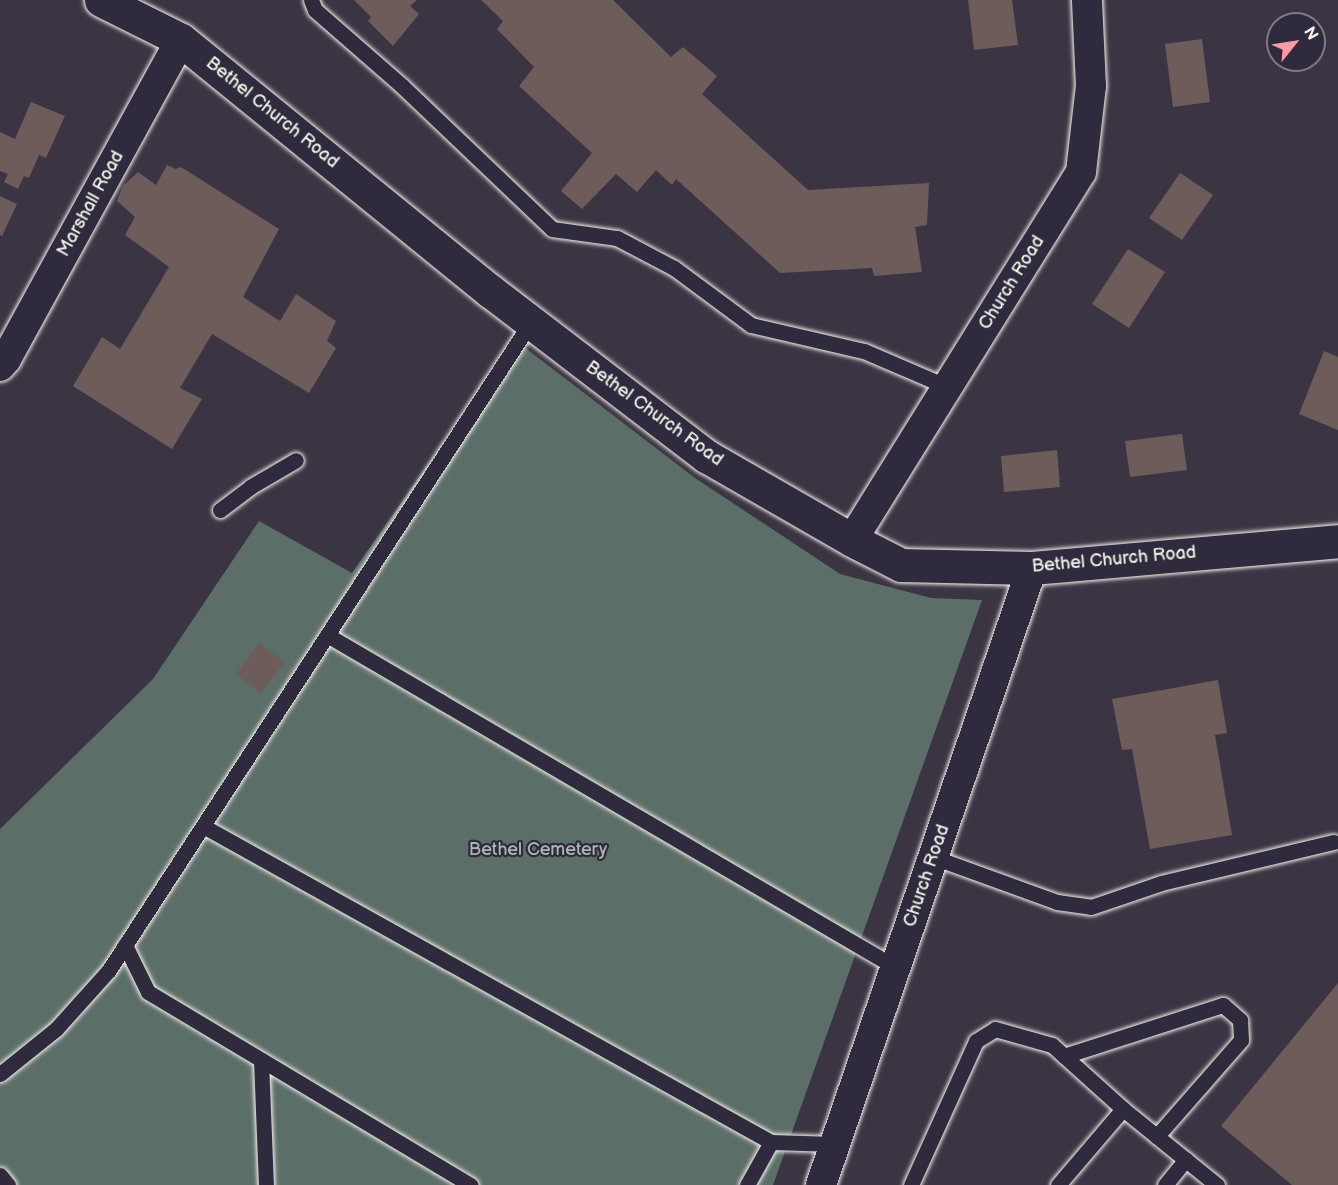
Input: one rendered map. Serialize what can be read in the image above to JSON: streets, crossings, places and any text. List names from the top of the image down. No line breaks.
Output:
{"streets":{"street":["Bethel Church Road","Marshall Road","Church Road"]},"crossings":[["Bethel Church Road","Marshall Road"],["Bethel Church Road","Church Road"]],"parks":["Bethel Cemetery"],"north":"top right"}
